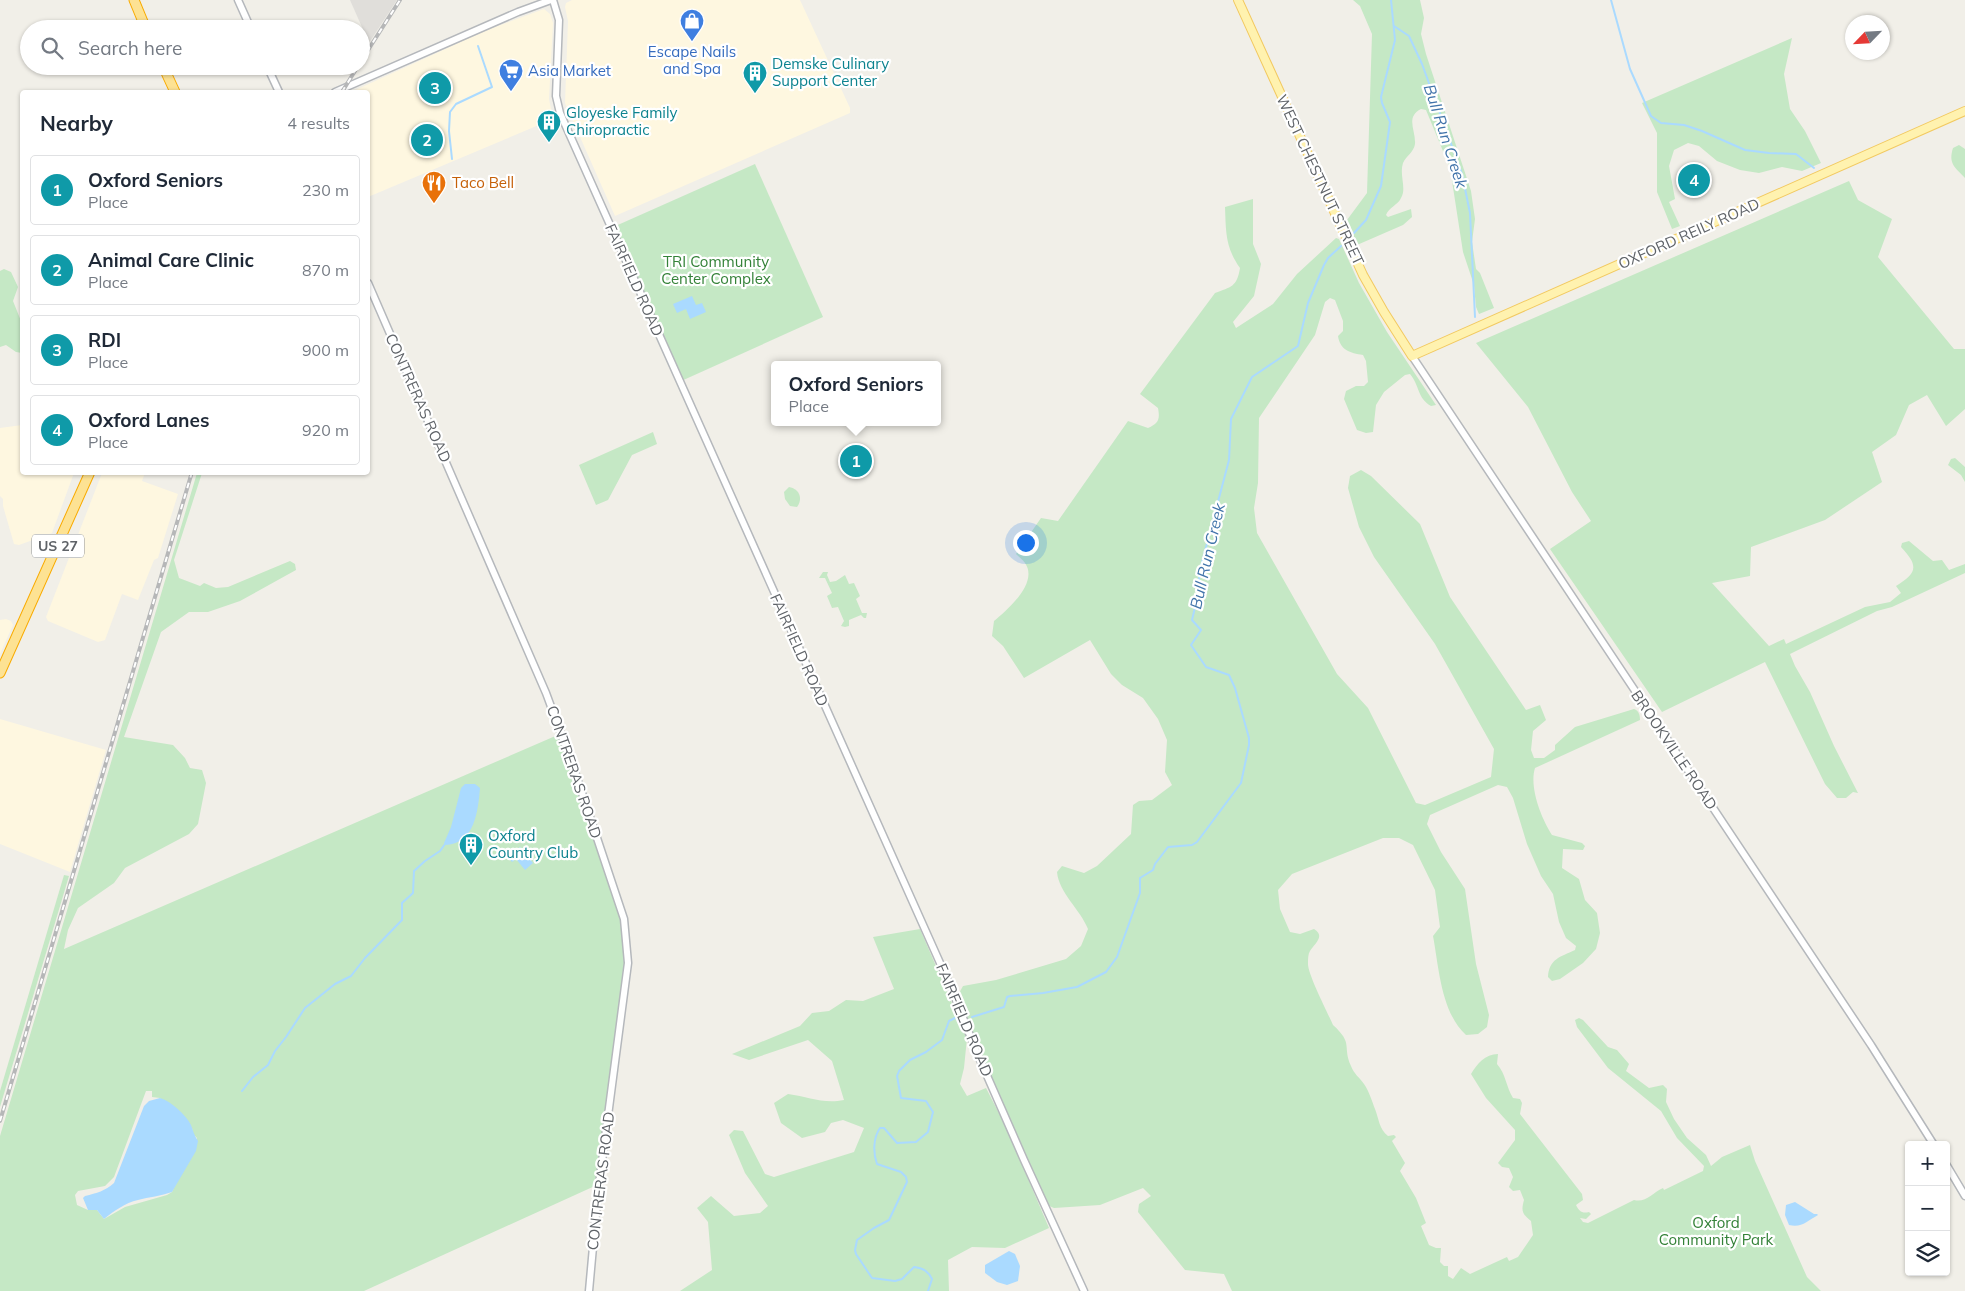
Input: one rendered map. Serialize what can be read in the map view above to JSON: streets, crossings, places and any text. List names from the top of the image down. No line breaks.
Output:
{"streets":{"highway":["US 27"],"main road":["WEST CHESTNUT STREET","OXFORD REILY ROAD"],"street":["FAIRFIELD ROAD","CONTRERAS ROAD","BROOKVILLE ROAD"]},"crossings":[["WEST CHESTNUT STREET","OXFORD REILY ROAD"],["WEST CHESTNUT STREET","BROOKVILLE ROAD"],["OXFORD REILY ROAD","BROOKVILLE ROAD"]],"water":["Bull Run Creek"],"parks":["TRI Community Center Complex","Oxford Community Park"],"places":{"shop":["Escape Nails and Spa"],"supermarket":["Asia Market"],"building":["Demske Culinary Support Center","Gloyeske Family Chiropractic","Oxford Country Club"],"restaurant":["Taco Bell"]},"north":"bottom left","page":{"search":"Search here","pins":["3","2","4","1"],"heading":["Nearby","4 results"],"list":[{"mark":"1","name":"Oxford Seniors","note":"Place","value":"230 m"},{"mark":"2","name":"Animal Care Clinic","note":"Place","value":"870 m"},{"mark":"3","name":"RDI","note":"Place","value":"900 m"},{"mark":"4","name":"Oxford Lanes","note":"Place","value":"920 m"}],"popup":["Oxford Seniors","Place"],"map_buttons":["+","−"]}}
